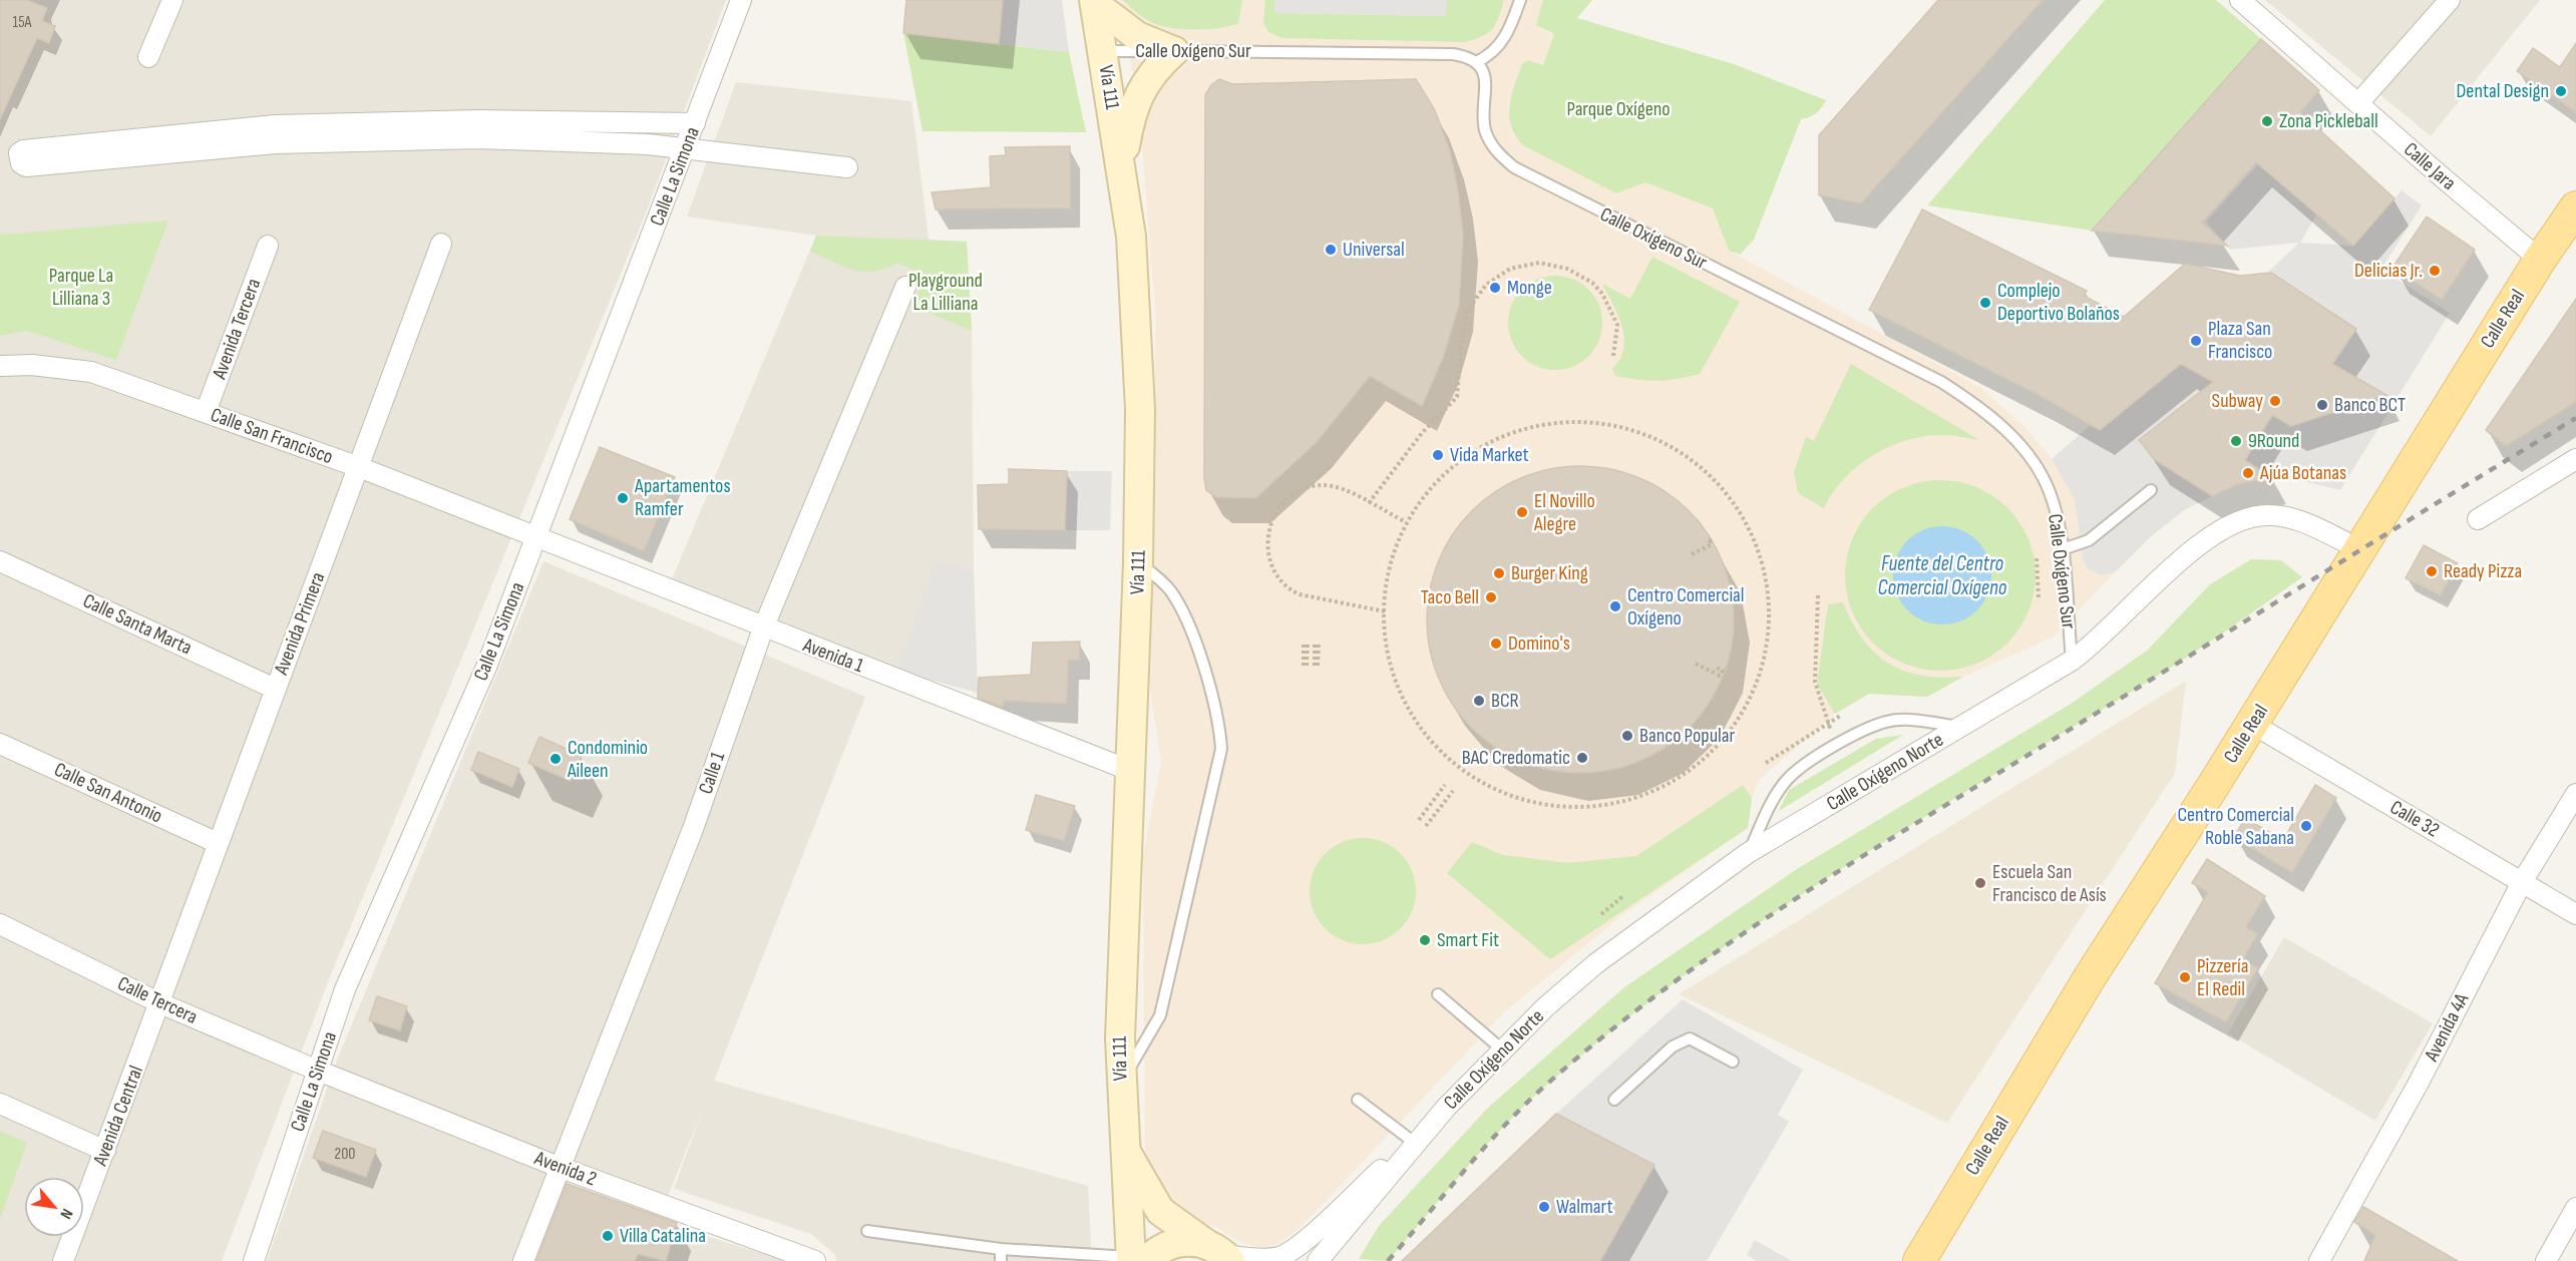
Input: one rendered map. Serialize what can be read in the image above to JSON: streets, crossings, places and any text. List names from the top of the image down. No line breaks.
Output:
{"streets":{"main road":["Vía 111","Calle Real"],"street":["Calle Jara","Calle La Simona","Avenida Tercera","Calle San Francisco","Avenida Primera","Calle Santa Marta","Avenida 1","Calle Oxígeno Norte","Calle 1","Calle San Antonio","Calle 32","Calle Tercera","Avenida 4A","Avenida Central","Avenida 2"],"lane":["Calle Oxígeno Sur"]},"crossings":[["Calle Oxígeno Sur","Vía 111"],["Calle Oxígeno Sur","Calle Oxígeno Norte"],["Vía 111","Avenida 1"],["Vía 111","Calle Oxígeno Norte"],["Calle Jara","Calle Real"],["Calle La Simona","Calle San Francisco"],["Calle La Simona","Avenida 1"],["Calle La Simona","Calle Tercera"],["Calle La Simona","Avenida 2"],["Calle Real","Calle Oxígeno Norte"],["Calle Real","Calle 32"],["Avenida Tercera","Calle San Francisco"],["Calle San Francisco","Avenida Primera"],["Calle San Francisco","Avenida 1"],["Avenida Primera","Calle Santa Marta"],["Avenida Primera","Calle San Antonio"],["Avenida Primera","Calle Tercera"],["Avenida Primera","Avenida Central"],["Avenida 1","Calle 1"],["Calle 1","Avenida 2"],["Calle 32","Avenida 4A"],["Calle Tercera","Avenida Central"],["Calle Tercera","Avenida 2"]],"water":["Fuente del Centro Comercial Oxígeno"],"parks":["Parque Oxígeno","Parque La Lilliana 3","Playground La Lilliana"],"places":["Dental Design","Zona Pickleball","Universal","Delicias Jr.","Monge","Complejo Deportivo Bolaños","Plaza San Francisco","Subway","Banco BCT","9Round","Vida Market","Ajúa Botanas","Apartamentos Ramfer","El Novillo Alegre","Ready Pizza","Burger King","Taco Bell","Centro Comercial Oxígeno","Domino's","BCR","Banco Popular","BAC Credomatic","Condominio Aileen","Centro Comercial Roble Sabana","Escuela San Francisco de Asís","Smart Fit","Pizzería El Redil","Walmart","Villa Catalina"],"house_numbers":["15A","200"],"north":"bottom right"}
